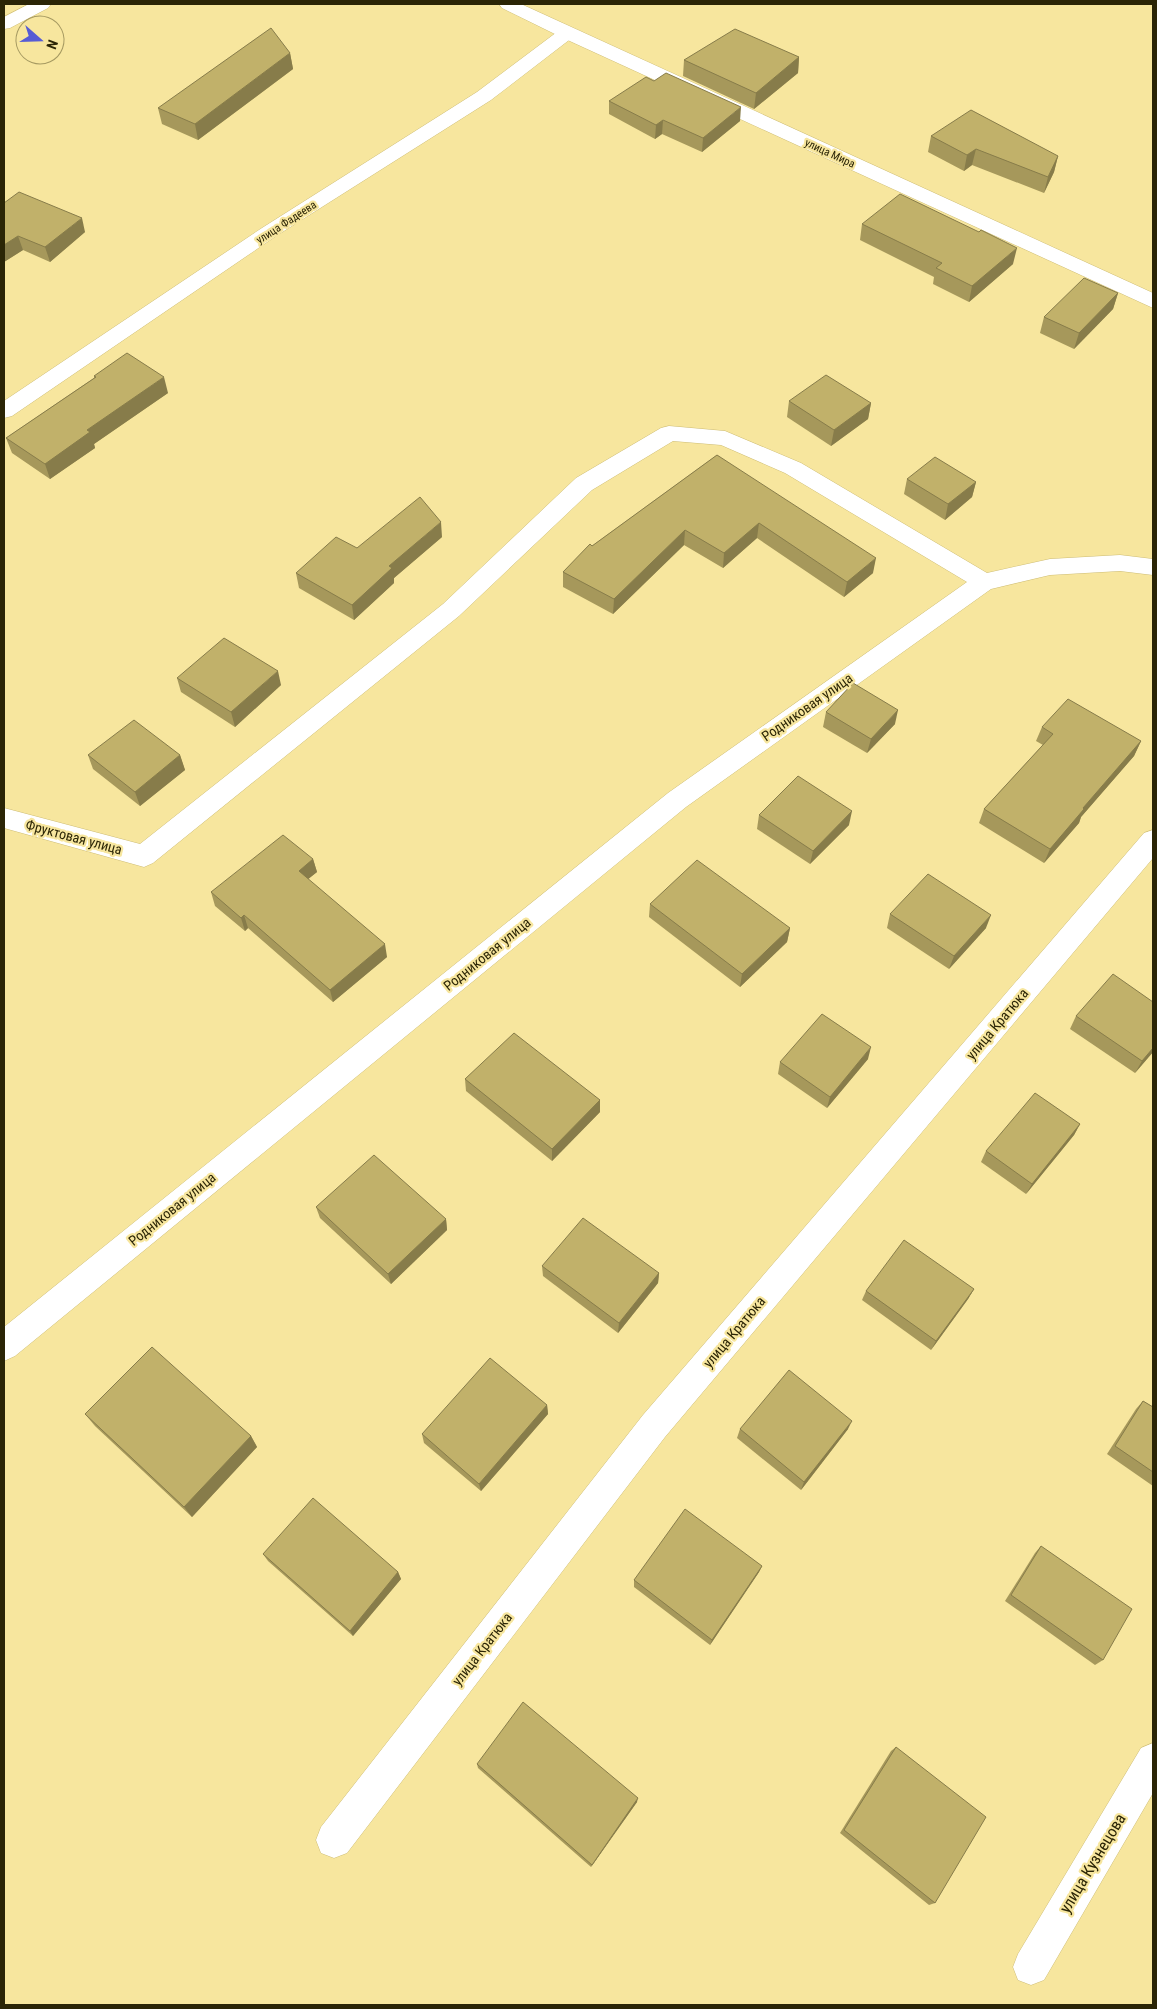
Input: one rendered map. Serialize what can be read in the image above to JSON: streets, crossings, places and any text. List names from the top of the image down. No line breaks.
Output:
{"streets":{"street":["улица Мира","улица Фадеева","Родниковая улица","Фруктовая улица","улица Кратюка","улица Кузнецова"]},"crossings":[["улица Мира","улица Фадеева"],["Родниковая улица","Фруктовая улица"]],"north":"right"}
